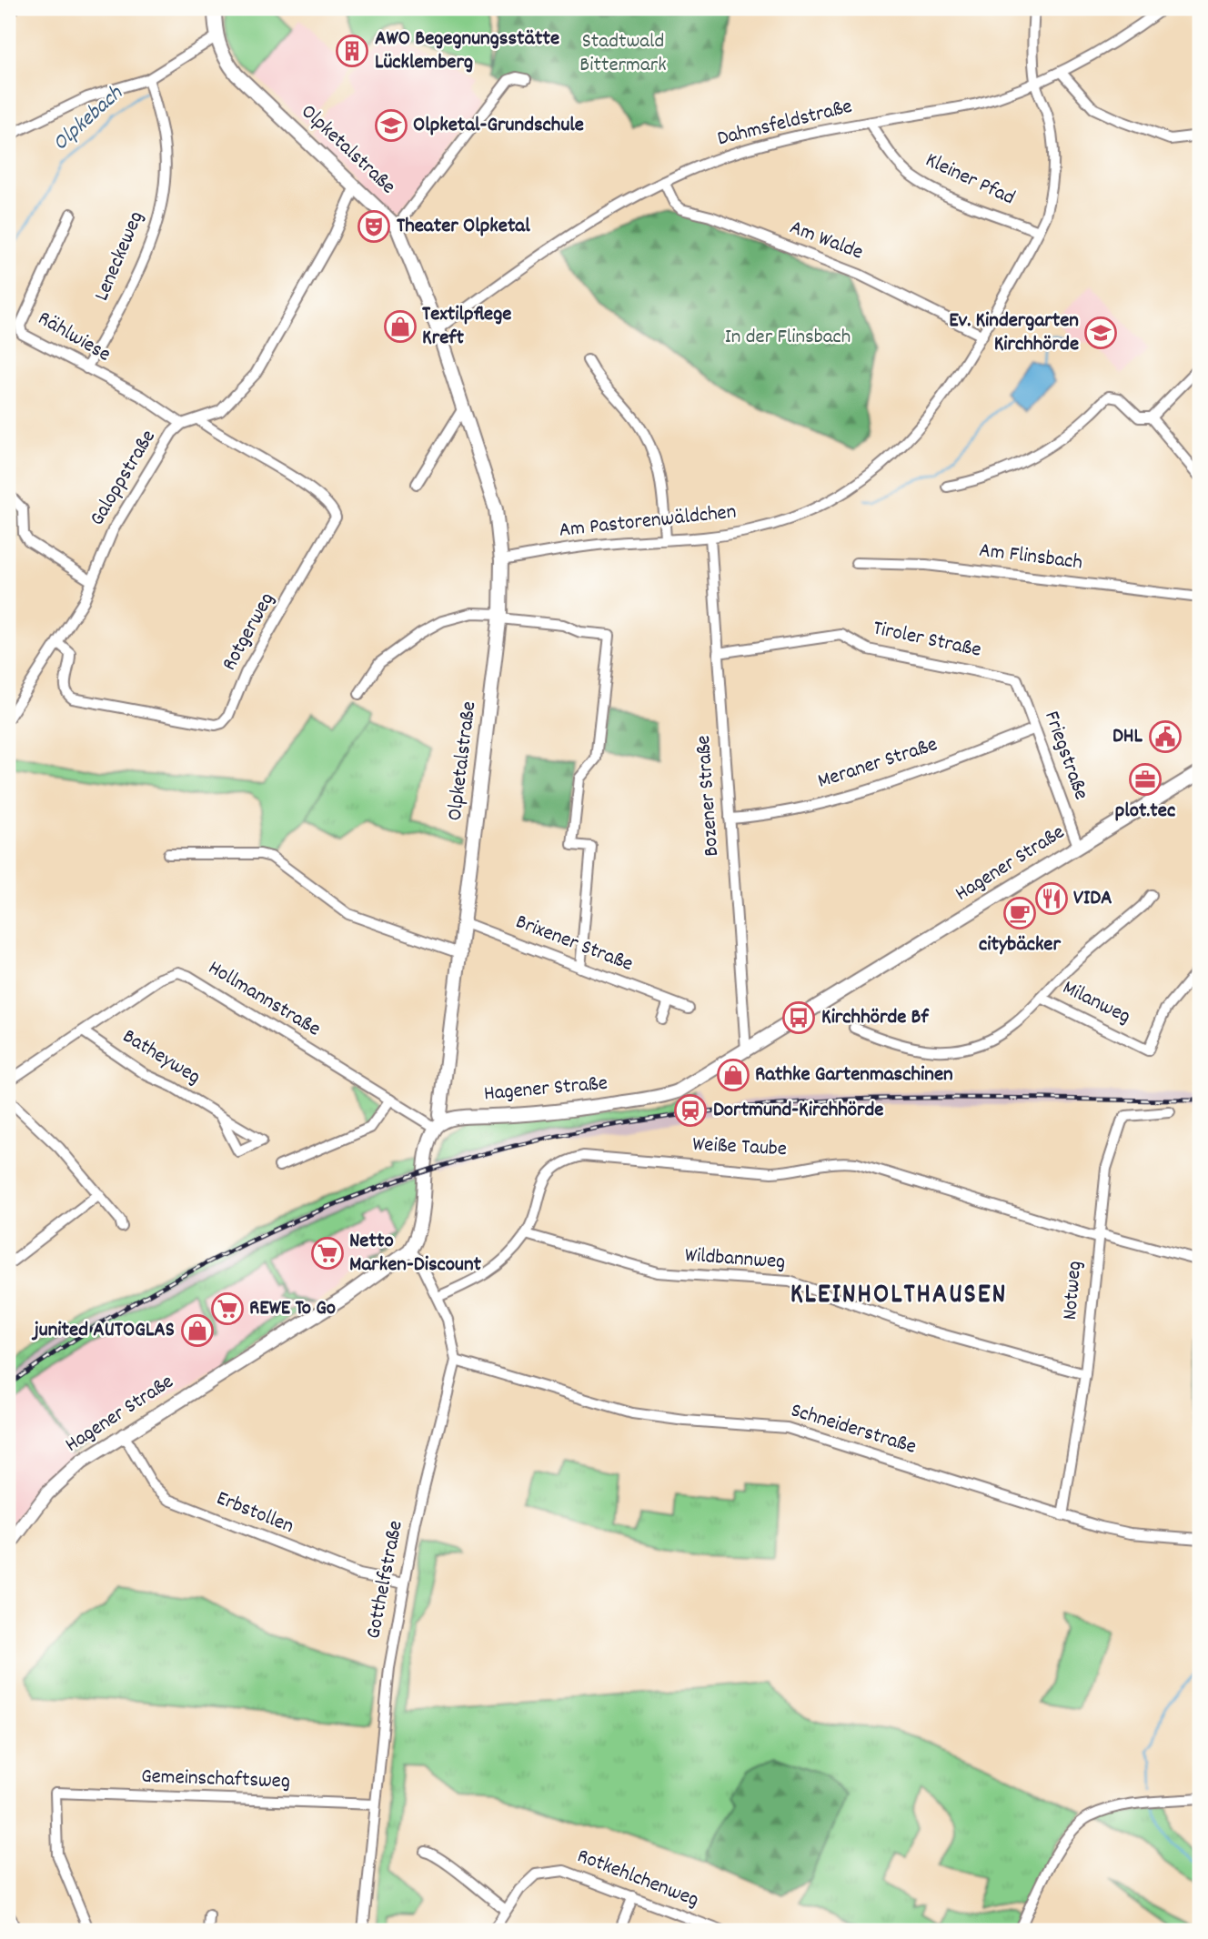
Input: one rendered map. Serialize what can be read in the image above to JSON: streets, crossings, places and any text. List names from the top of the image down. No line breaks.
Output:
{"streets":{"main road":["Olpketalstraße","Hagener Straße"],"street":["Dahmsfeldstraße","Kleiner Pfad","Am Walde","Leneckeweg","Rählwiese","Galoppstraße","Am Pastorenwäldchen","Am Flinsbach","Rotgerweg","Tiroler Straße","Friegstraße","Meraner Straße","Bozener Straße","Brixener Straße","Hollmannstraße","Milanweg","Batheyweg","Weiße Taube","Wildbannweg","Notweg","Schneiderstraße","Erbstollen","Gotthelfstraße","Gemeinschaftsweg","Rotkehlchenweg"]},"crossings":[["Dahmsfeldstraße","Olpketalstraße"],["Dahmsfeldstraße","Kleiner Pfad"],["Dahmsfeldstraße","Am Walde"],["Dahmsfeldstraße","Am Pastorenwäldchen"],["Olpketalstraße","Galoppstraße"],["Olpketalstraße","Am Pastorenwäldchen"],["Olpketalstraße","Hagener Straße"],["Olpketalstraße","Brixener Straße"],["Olpketalstraße","Hollmannstraße"],["Kleiner Pfad","Am Pastorenwäldchen"],["Am Walde","Am Pastorenwäldchen"],["Leneckeweg","Rählwiese"],["Rählwiese","Galoppstraße"],["Galoppstraße","Rotgerweg"],["Am Pastorenwäldchen","Bozener Straße"],["Tiroler Straße","Friegstraße"],["Tiroler Straße","Bozener Straße"],["Friegstraße","Meraner Straße"],["Friegstraße","Hagener Straße"],["Meraner Straße","Bozener Straße"],["Bozener Straße","Hagener Straße"],["Hagener Straße","Hollmannstraße"],["Hagener Straße","Erbstollen"],["Hagener Straße","Gotthelfstraße"],["Hollmannstraße","Batheyweg"],["Weiße Taube","Wildbannweg"],["Weiße Taube","Notweg"],["Weiße Taube","Gotthelfstraße"],["Wildbannweg","Notweg"],["Notweg","Schneiderstraße"],["Schneiderstraße","Gotthelfstraße"],["Erbstollen","Gotthelfstraße"],["Gotthelfstraße","Gemeinschaftsweg"]],"districts":["KLEINHOLTHAUSEN"],"water":["Olpkebach"],"parks":["Stadtwald Bittermark","In der Flinsbach"],"places":{"building":["AWO Begegnungsstätte Lücklemberg"],"school or university":["Olpketal-Grundschule","Ev. Kindergarten Kirchhörde"],"theatre":["Theater Olpketal"],"shop":["Textilpflege Kreft","Rathke Gartenmaschinen","junited AUTOGLAS"],"public building":["DHL"],"office":["plot.tec"],"restaurant":["VIDA"],"cafe":["citybäcker"],"bus stop":["Kirchhörde Bf"],"station":["Dortmund-Kirchhörde"],"supermarket":["Netto Marken-Discount","REWE To Go"]}}
